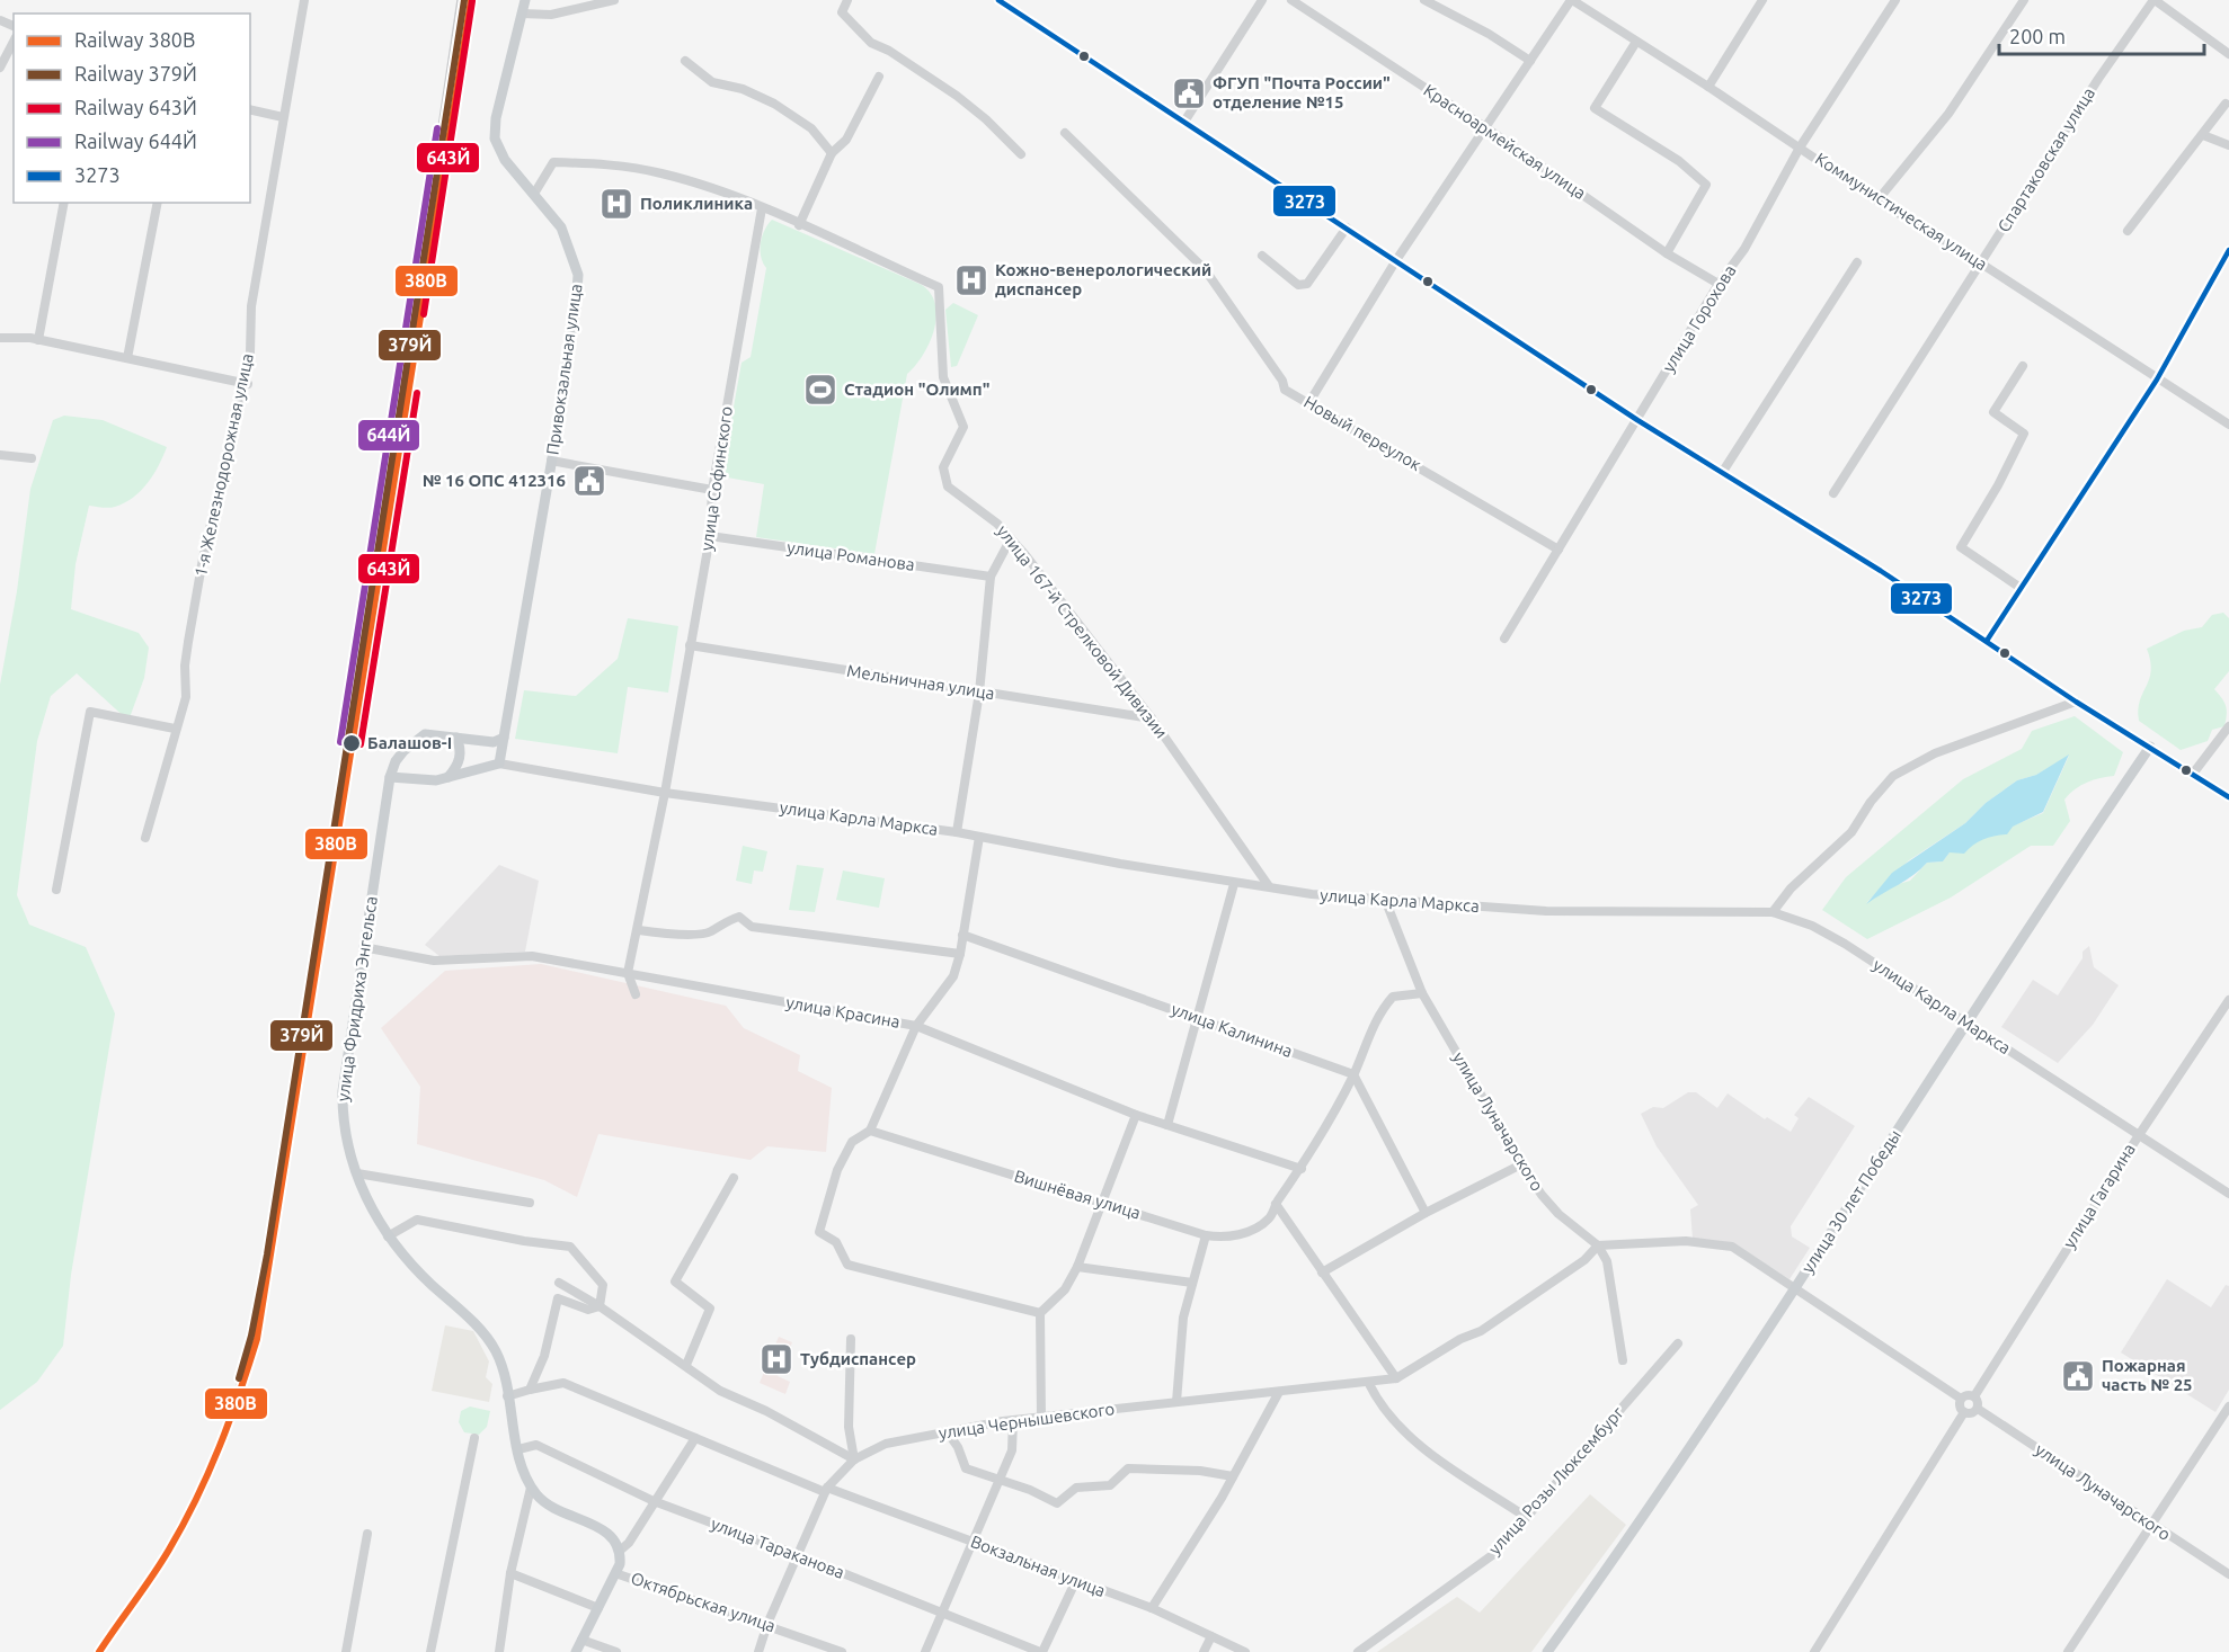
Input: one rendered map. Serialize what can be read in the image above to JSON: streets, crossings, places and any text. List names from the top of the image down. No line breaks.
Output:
{"streets":{"main road":["Привокзальная улица","улица Фридриха Энгельса","улица 30 лет Победы","Октябрьская улица"],"street":["Красноармейская улица","Спартаковская улица","Коммунистическая улица","улица Горохова","Новый переулок","1-я Железнодорожная улица","улица Софинского","улица Романова","улица 167-й Стрелковой Дивизии","Мельничная улица","улица Карла Маркса","улица Красина","улица Калинина","улица Луначарского","Вишнёвая улица","улица Гагарина","улица Чернышевского","улица Розы Люксембург","улица Тараканова","Вокзальная улица"]},"crossings":[["Красноармейская улица","улица Горохова"],["Спартаковская улица","Коммунистическая улица"],["Коммунистическая улица","улица Горохова"],["улица Горохова","Новый переулок"],["Привокзальная улица","улица Карла Маркса"],["улица Софинского","улица Романова"],["улица Софинского","улица 167-й Стрелковой Дивизии"],["улица Софинского","Мельничная улица"],["улица Софинского","улица Карла Маркса"],["улица Софинского","улица Красина"],["улица 167-й Стрелковой Дивизии","Мельничная улица"],["улица 167-й Стрелковой Дивизии","улица Карла Маркса"],["улица Карла Маркса","улица Луначарского"],["улица Карла Маркса","улица Гагарина"],["улица Карла Маркса","улица 30 лет Победы"],["улица Фридриха Энгельса","улица Красина"],["улица Фридриха Энгельса","улица Тараканова"],["улица Фридриха Энгельса","Вокзальная улица"],["улица Фридриха Энгельса","Октябрьская улица"],["улица Красина","Вишнёвая улица"],["улица Калинина","Вишнёвая улица"],["улица Луначарского","Вишнёвая улица"],["улица Луначарского","улица Гагарина"],["улица Луначарского","улица Чернышевского"],["улица Чернышевского","Вокзальная улица"]],"places":{"public building":["ФГУП \"Почта России\" отделение №15","№ 16 ОПС 412316","Пожарная часть № 25"],"hospital":["Поликлиника","Кожно-венерологический диспансер","Тубдиспансер"],"sports":["Стадион \"Олимп\""],"other":["Балашов-I"]},"lines":["rail line 380В","rail line 379Й","transit line 3273","rail line 643Й","rail line 644Й"],"legend":["Railway 380В","Railway 379Й","Railway 643Й","Railway 644Й","3273"],"scale_bar":"200 m"}
